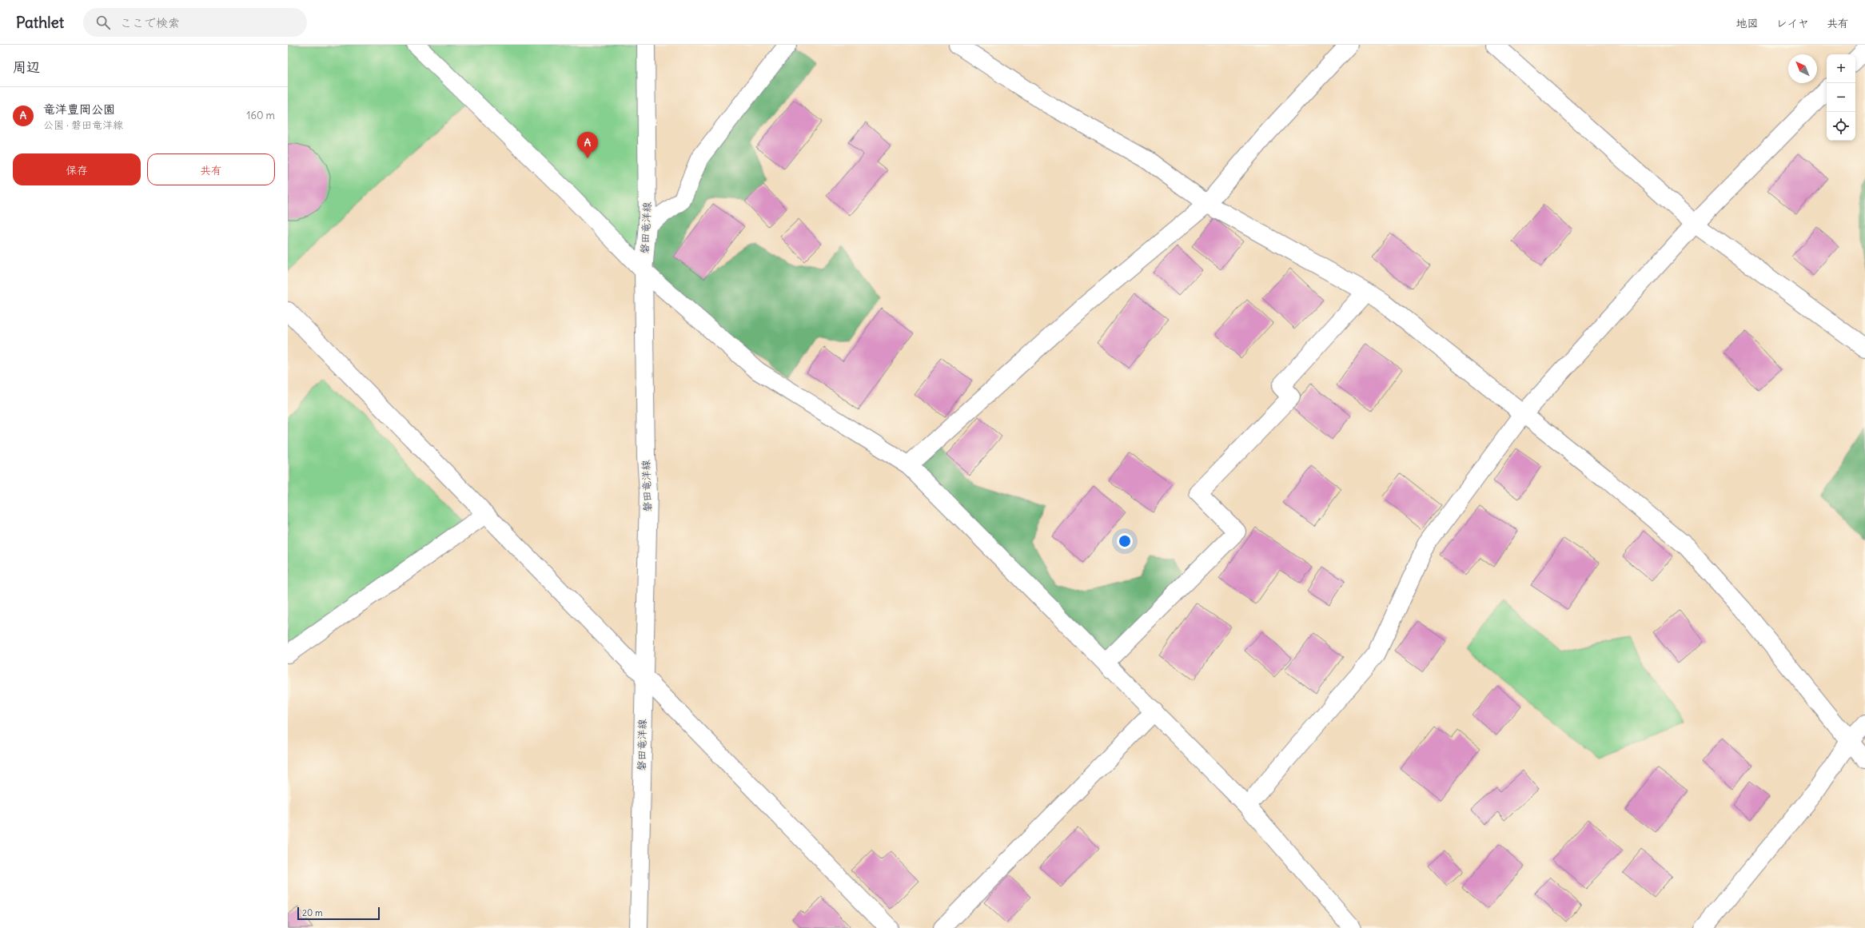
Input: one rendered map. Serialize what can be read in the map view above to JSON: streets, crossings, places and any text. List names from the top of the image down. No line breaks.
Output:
{"streets":{"street":["磐田竜洋線"]},"scale_bar":"20 m","north":"top left","page":{"header":"Pathlet","search":"ここで検索","nav":["地図","レイヤ","共有"],"heading":"周辺","map_buttons":["+","−"],"list":[{"mark":"A","name":"竜洋豊岡公園","note":"公園 · 磐田竜洋線","value":"160 m"}],"pins":"A","buttons":["保存","共有"],"scale":"20 m"}}
